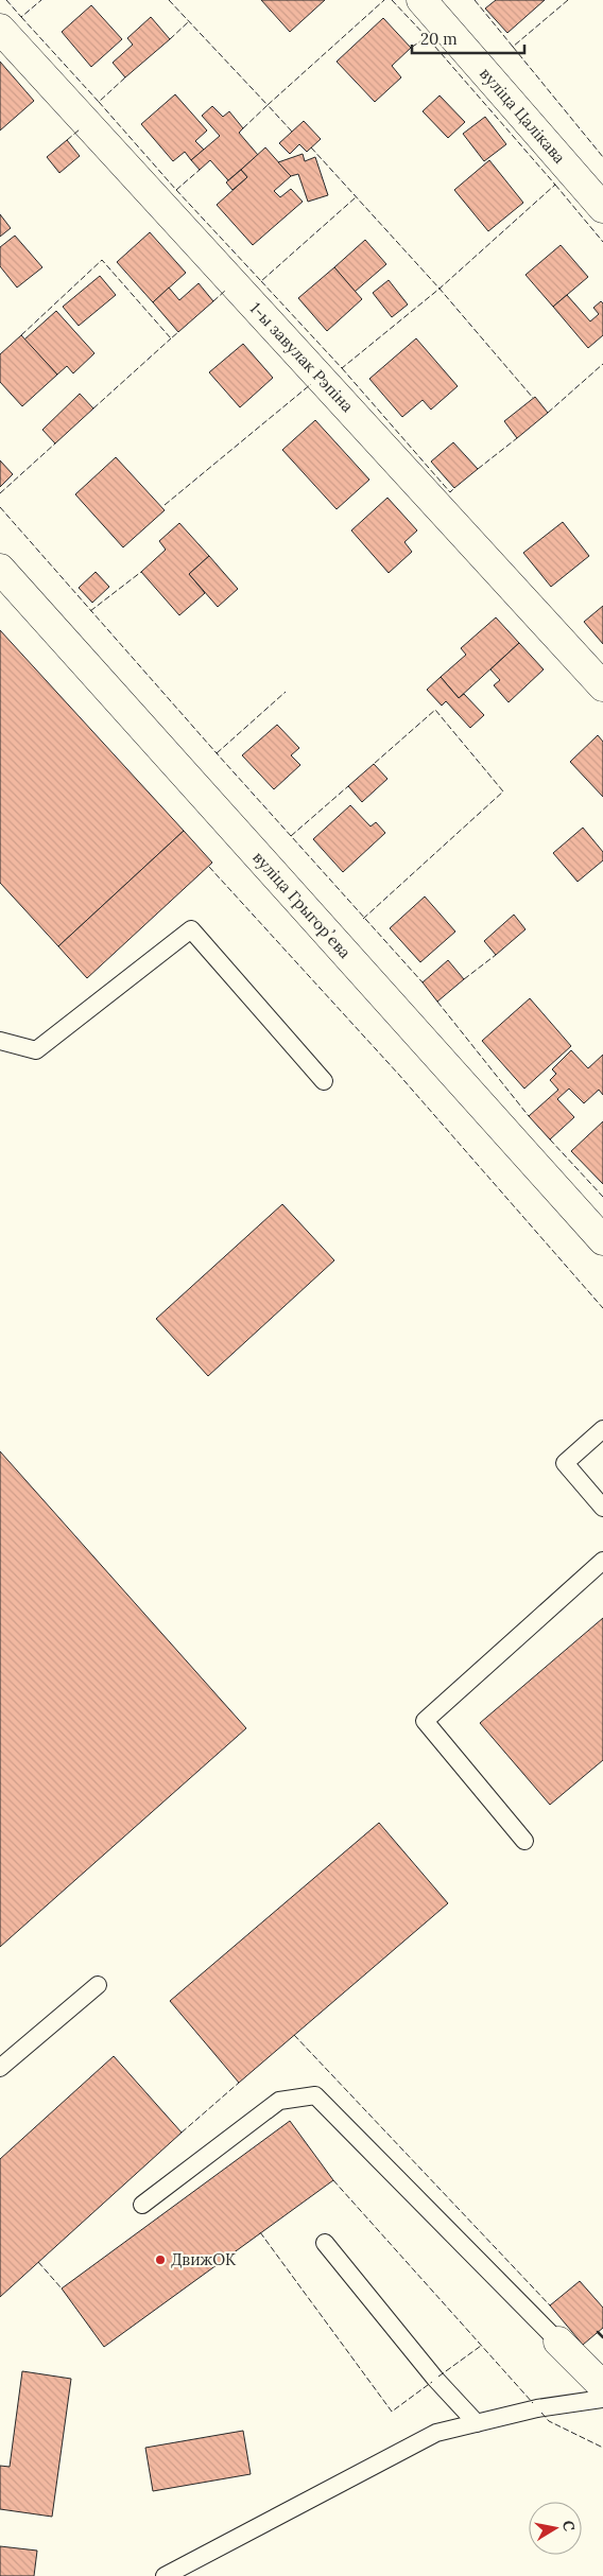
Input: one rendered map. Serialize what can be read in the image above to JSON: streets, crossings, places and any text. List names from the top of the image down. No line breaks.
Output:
{"streets":{"street":["вуліца Цалікава","1-ы завулак Рэпіна","вуліца Грыгорʼева"]},"places":["ДвижОК"],"scale_bar":"20 m","north":"right"}
